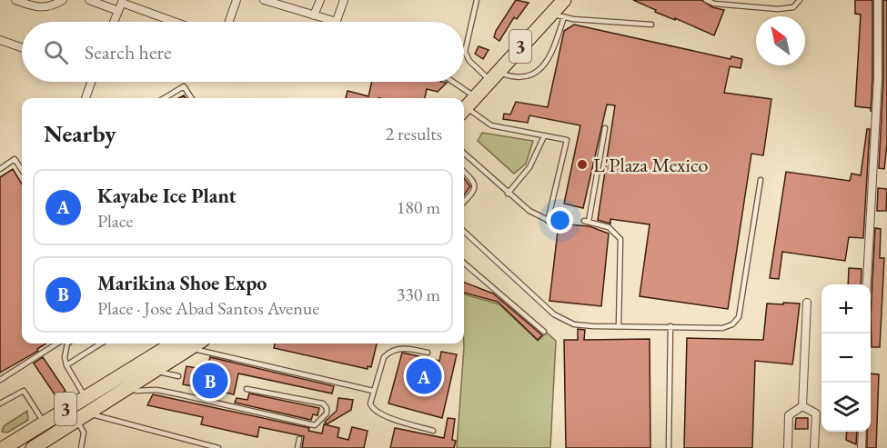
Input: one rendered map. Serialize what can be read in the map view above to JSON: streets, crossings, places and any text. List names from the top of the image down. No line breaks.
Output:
{"streets":{"highway":["3"]},"places":["L'Plaza Mexico"],"north":"top left","page":{"search":"Search here","heading":["Nearby","2 results"],"list":[{"mark":"A","name":"Kayabe Ice Plant","note":"Place","value":"180 m"},{"mark":"B","name":"Marikina Shoe Expo","note":"Place · Jose Abad Santos Avenue","value":"330 m"}],"map_buttons":["+","−"],"pins":["A","B"]}}
